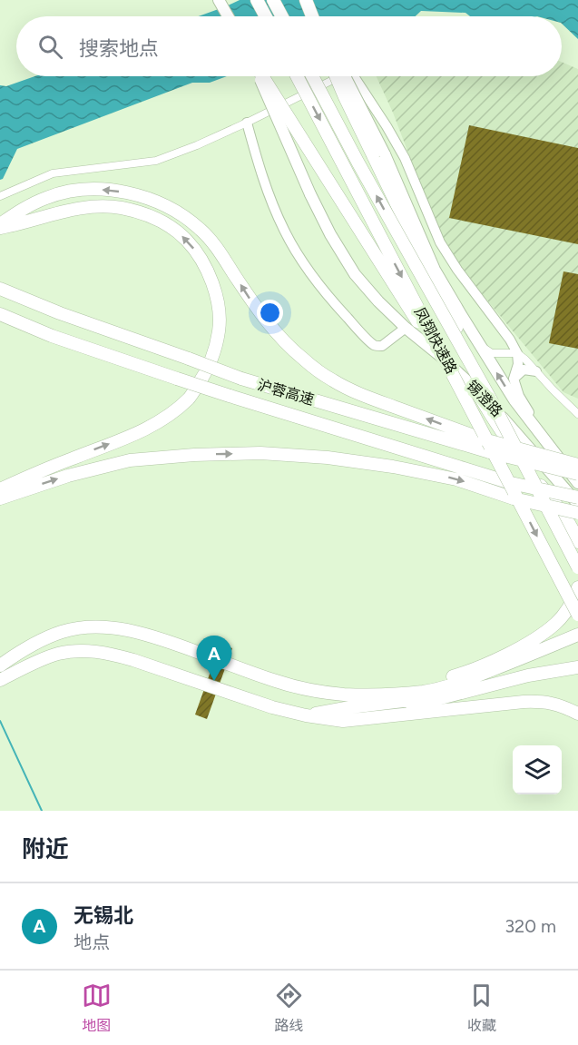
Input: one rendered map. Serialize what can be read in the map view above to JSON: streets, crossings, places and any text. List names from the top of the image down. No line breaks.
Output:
{"streets":{"highway":["凤翔快速路","沪蓉高速"],"main road":["锡澄路"]},"page":{"search":"搜索地点","pins":"A","heading":"附近","list":[{"mark":"A","name":"无锡北","note":"地点","value":"320 m"}],"nav":["地图","路线","收藏"]}}
